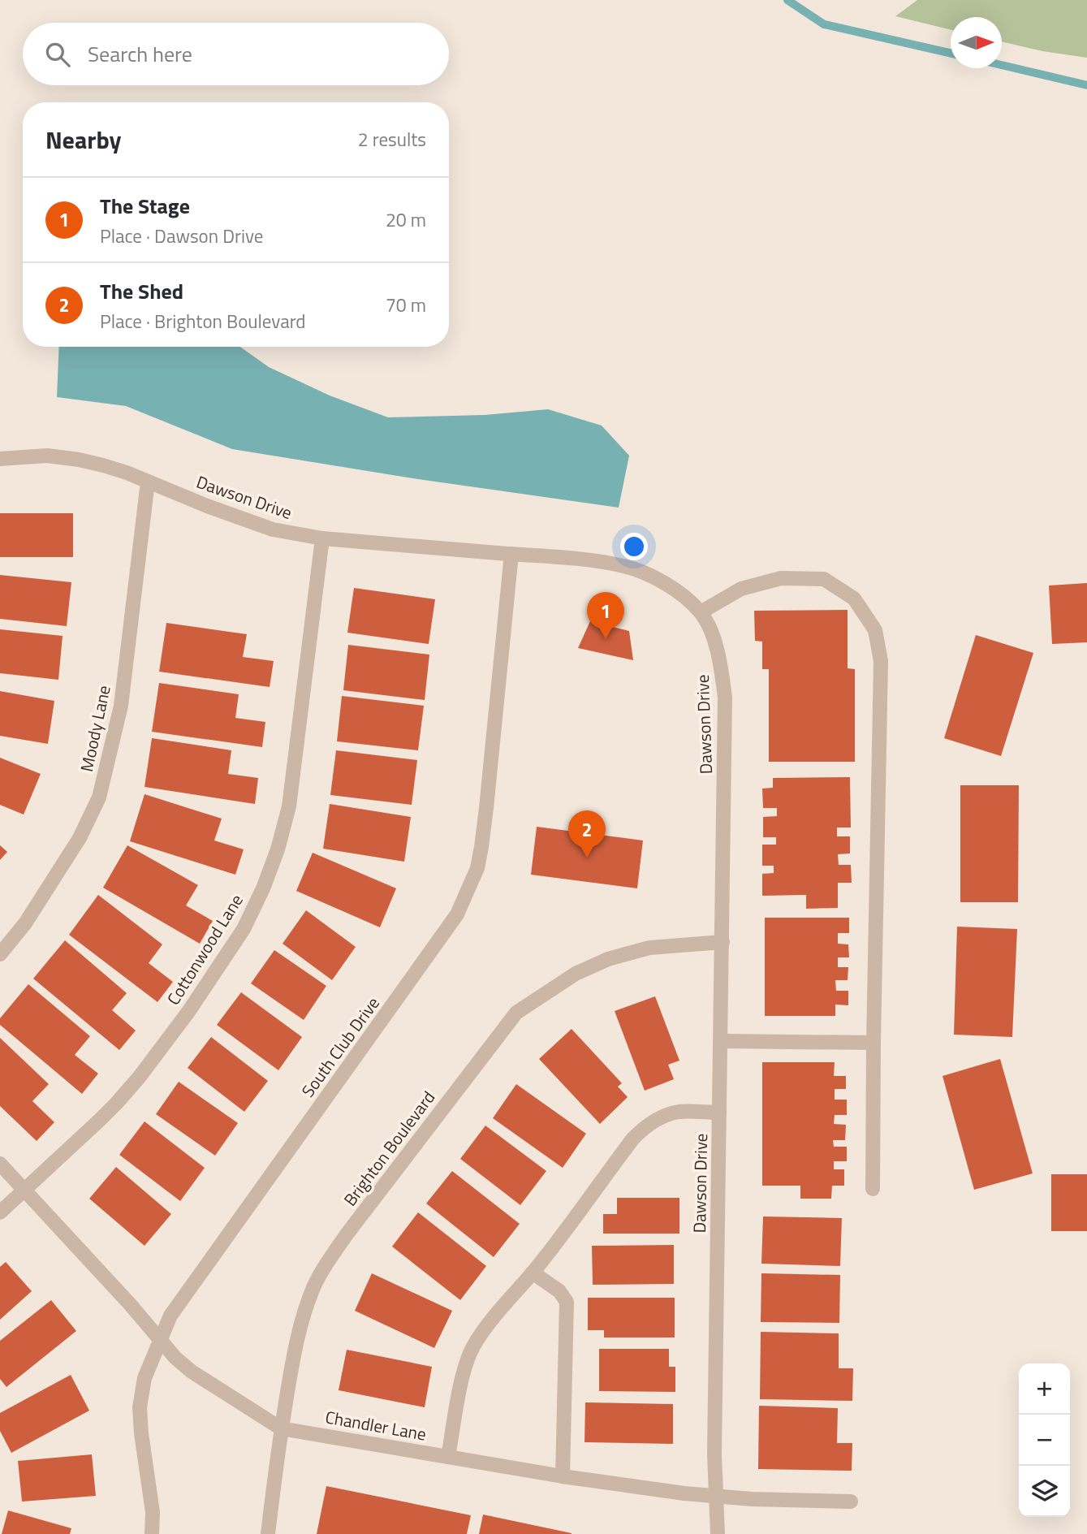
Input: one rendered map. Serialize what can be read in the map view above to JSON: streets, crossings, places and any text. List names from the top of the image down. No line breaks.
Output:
{"streets":{"street":["Dawson Drive","Moody Lane","Cottonwood Lane","South Club Drive","Brighton Boulevard","Chandler Lane"]},"crossings":[["Dawson Drive","Moody Lane"],["Dawson Drive","Cottonwood Lane"],["Dawson Drive","South Club Drive"],["Dawson Drive","Brighton Boulevard"],["Dawson Drive","Chandler Lane"],["Cottonwood Lane","Chandler Lane"],["South Club Drive","Chandler Lane"],["Brighton Boulevard","Chandler Lane"]],"north":"right","page":{"search":"Search here","heading":["Nearby","2 results"],"list":[{"mark":"1","name":"The Stage","note":"Place · Dawson Drive","value":"20 m"},{"mark":"2","name":"The Shed","note":"Place · Brighton Boulevard","value":"70 m"}],"pins":["1","2"],"map_buttons":["+","−"]}}
